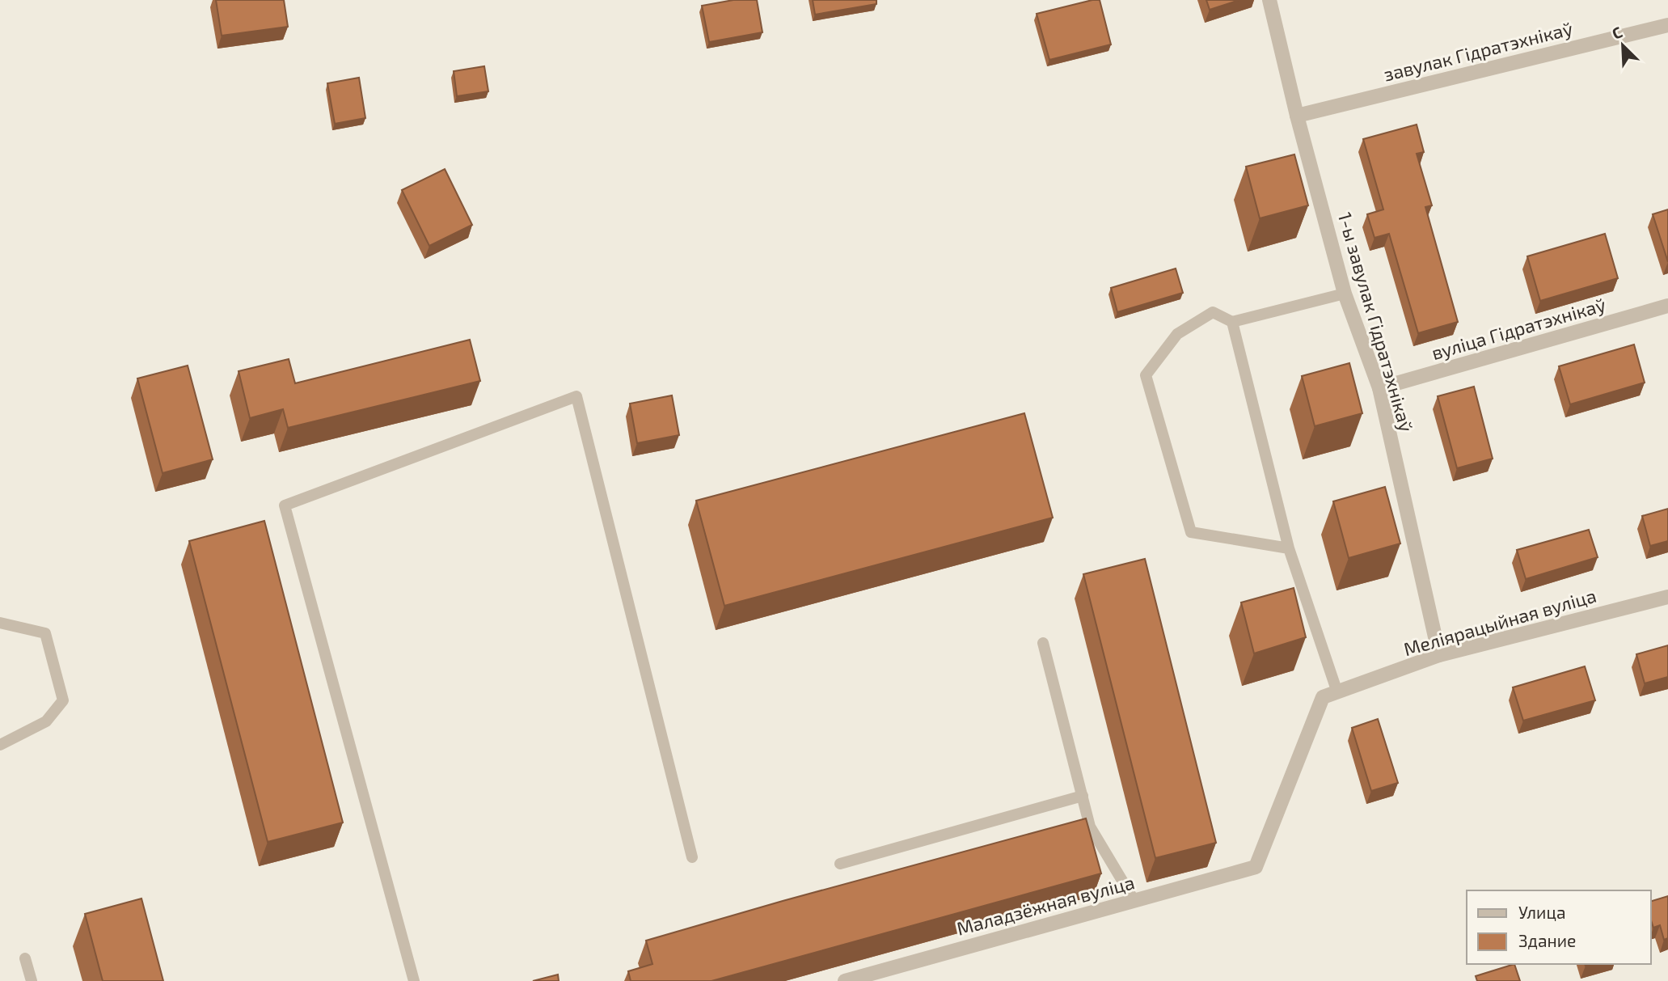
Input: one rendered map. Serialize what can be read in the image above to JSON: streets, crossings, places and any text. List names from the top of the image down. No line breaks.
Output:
{"streets":{"street":["завулак Гідратэхнікаў","1-ы завулак Гідратэхнікаў","вуліца Гідратэхнікаў","Меліярацыйная вуліца","Маладзёжная вуліца"]},"crossings":[["завулак Гідратэхнікаў","1-ы завулак Гідратэхнікаў"],["1-ы завулак Гідратэхнікаў","вуліца Гідратэхнікаў"],["1-ы завулак Гідратэхнікаў","Меліярацыйная вуліца"],["Меліярацыйная вуліца","Маладзёжная вуліца"]],"legend":["Улица","Здание"],"north":"top left"}
